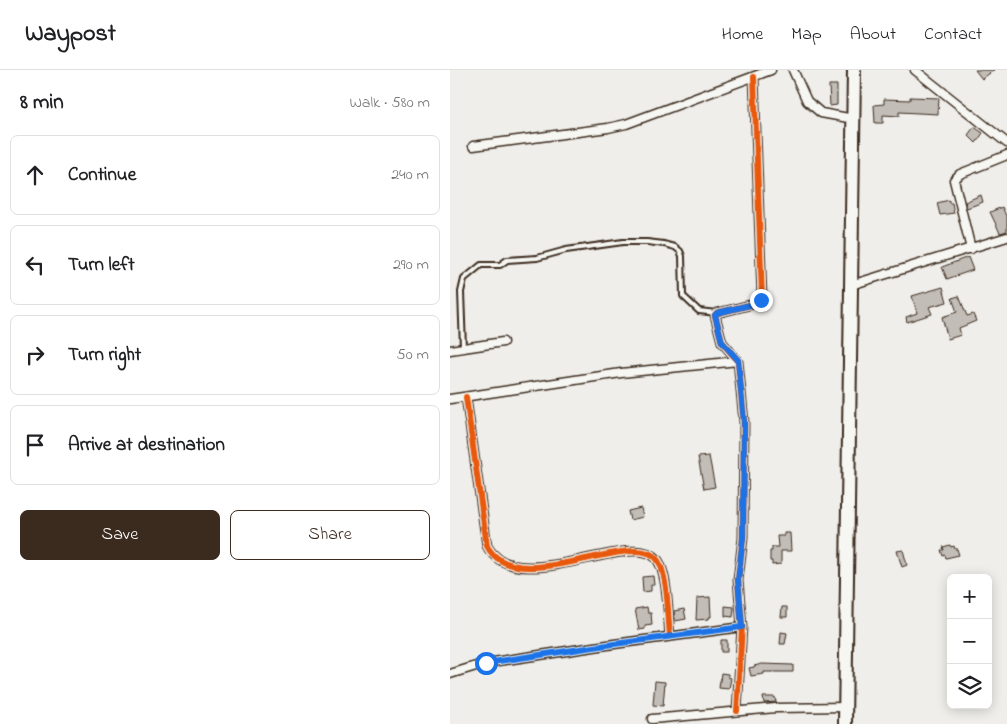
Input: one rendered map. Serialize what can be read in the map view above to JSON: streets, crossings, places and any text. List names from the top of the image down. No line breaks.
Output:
{"page":{"header":"Waypost","nav":["Home","Map","About","Contact"],"heading":["8 min","Walk · 580 m"],"list":[["Continue","240 m"],["Turn left","290 m"],["Turn right","50 m"],"Arrive at destination"],"buttons":["Save","Share"],"map_buttons":["+","−"]}}
